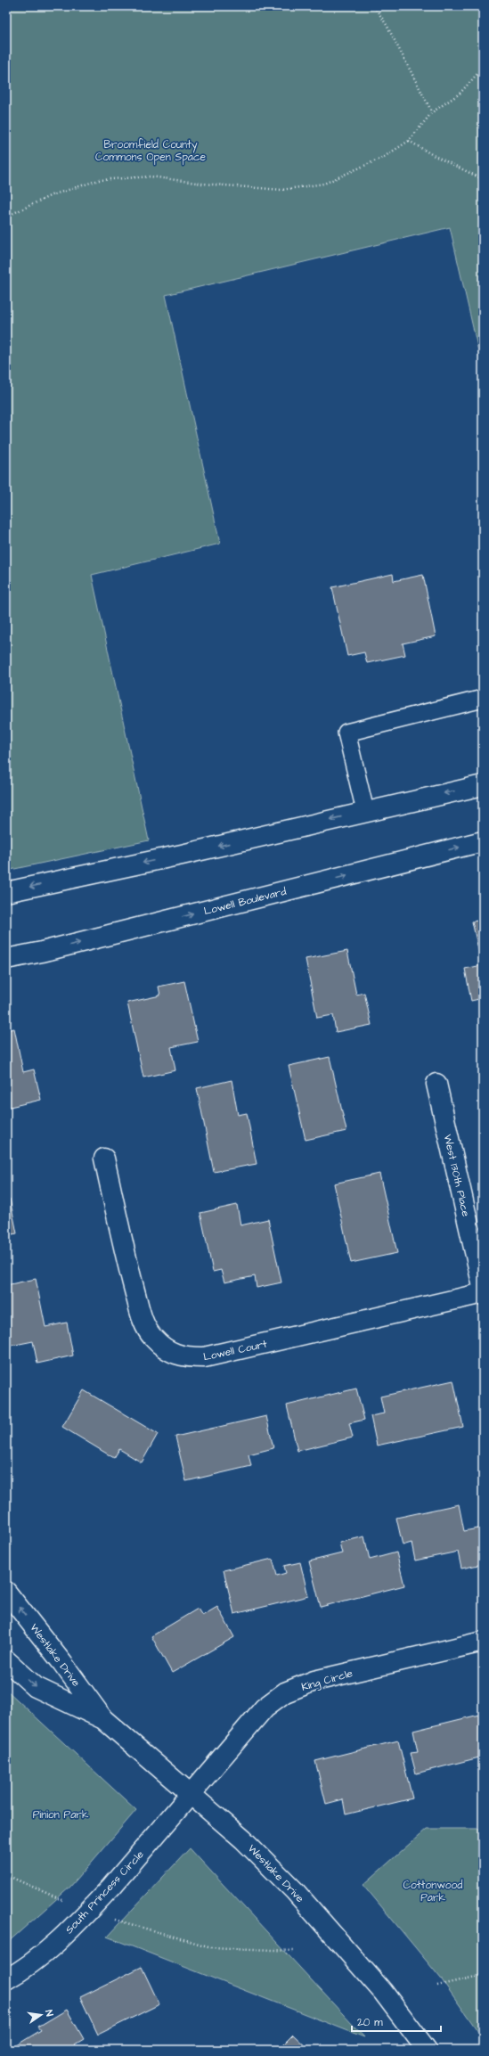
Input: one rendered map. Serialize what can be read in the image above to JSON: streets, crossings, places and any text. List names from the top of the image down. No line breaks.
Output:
{"streets":{"street":["Lowell Boulevard","West 130th Place","Lowell Court","Westlake Drive","King Circle","South Princess Circle"]},"crossings":[["Westlake Drive","King Circle"],["Westlake Drive","South Princess Circle"],["King Circle","South Princess Circle"]],"parks":["Broomfield County Commons Open Space","Pinion Park","Cottonwood Park"],"scale_bar":"20 m","north":"right"}
